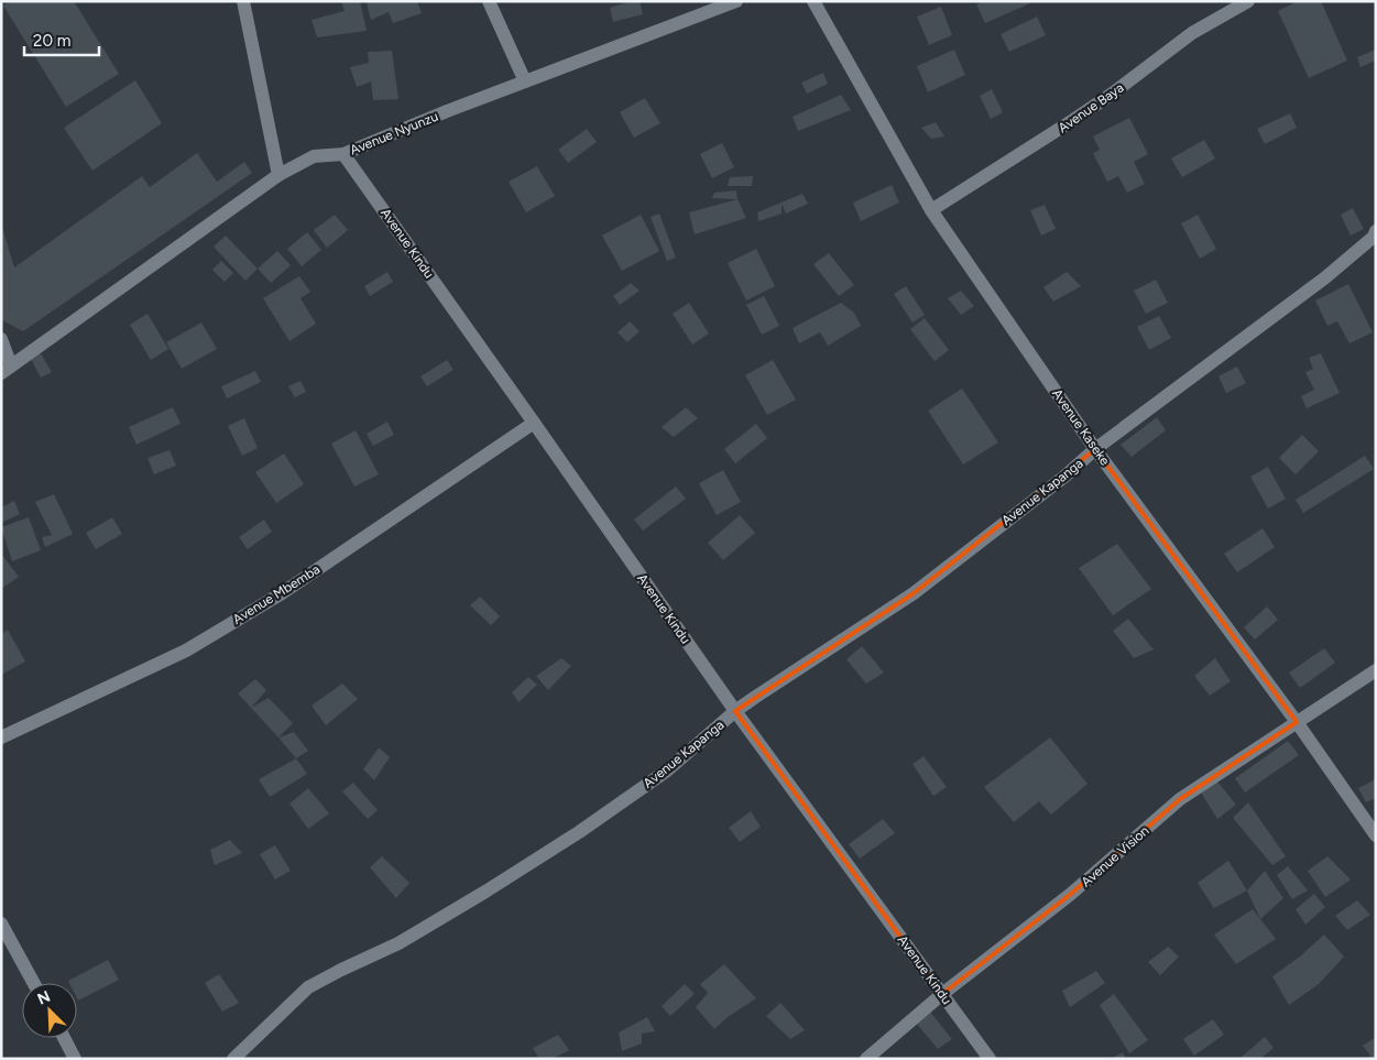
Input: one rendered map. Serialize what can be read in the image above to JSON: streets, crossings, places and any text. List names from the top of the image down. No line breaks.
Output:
{"streets":{"street":["Avenue Baya","Avenue Nyunzu","Avenue Kindu","Avenue Kaseke","Avenue Kapanga","Avenue Mbemba","Avenue Vision"]},"crossings":[["Avenue Baya","Avenue Kaseke"],["Avenue Nyunzu","Avenue Kindu"],["Avenue Kindu","Avenue Kapanga"],["Avenue Kindu","Avenue Mbemba"],["Avenue Kindu","Avenue Vision"],["Avenue Kaseke","Avenue Kapanga"],["Avenue Kaseke","Avenue Vision"]],"scale_bar":"20 m","north":"top left"}
